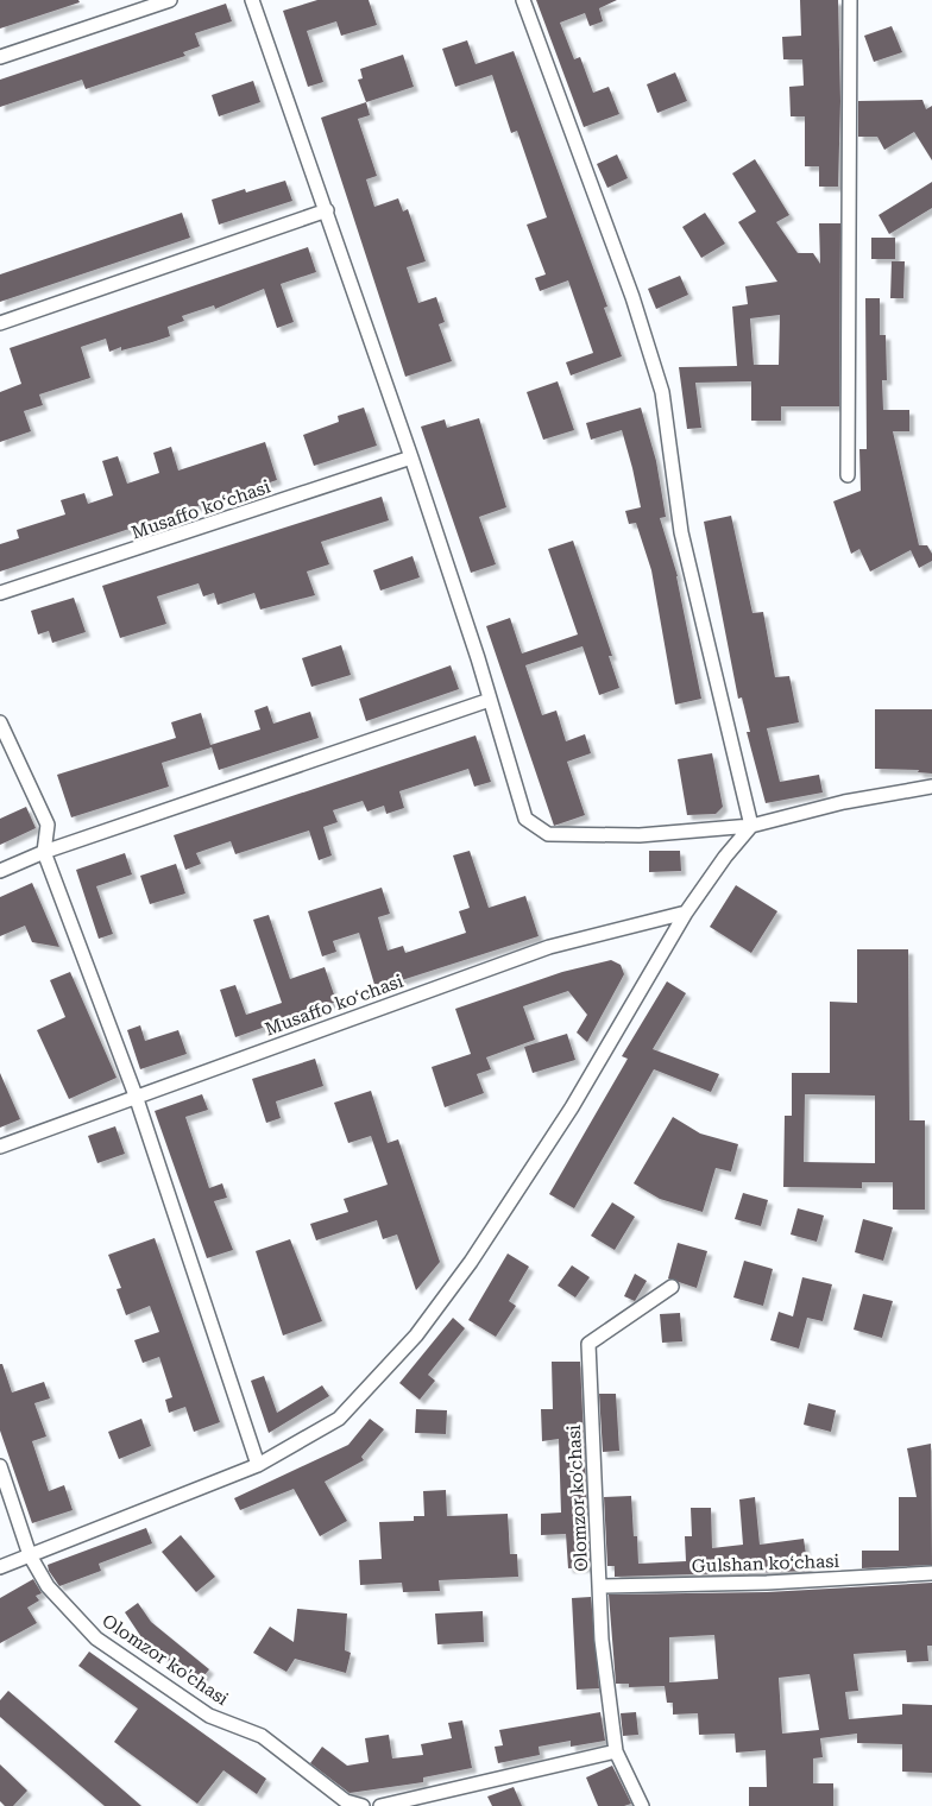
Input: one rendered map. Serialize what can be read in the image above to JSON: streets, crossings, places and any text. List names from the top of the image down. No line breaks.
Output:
{"streets":{"street":["Musaffo koʻchasi","Olomzor ko'chasi","Gulshan koʻchasi"]},"crossings":[["Olomzor ko'chasi","Gulshan koʻchasi"]]}
